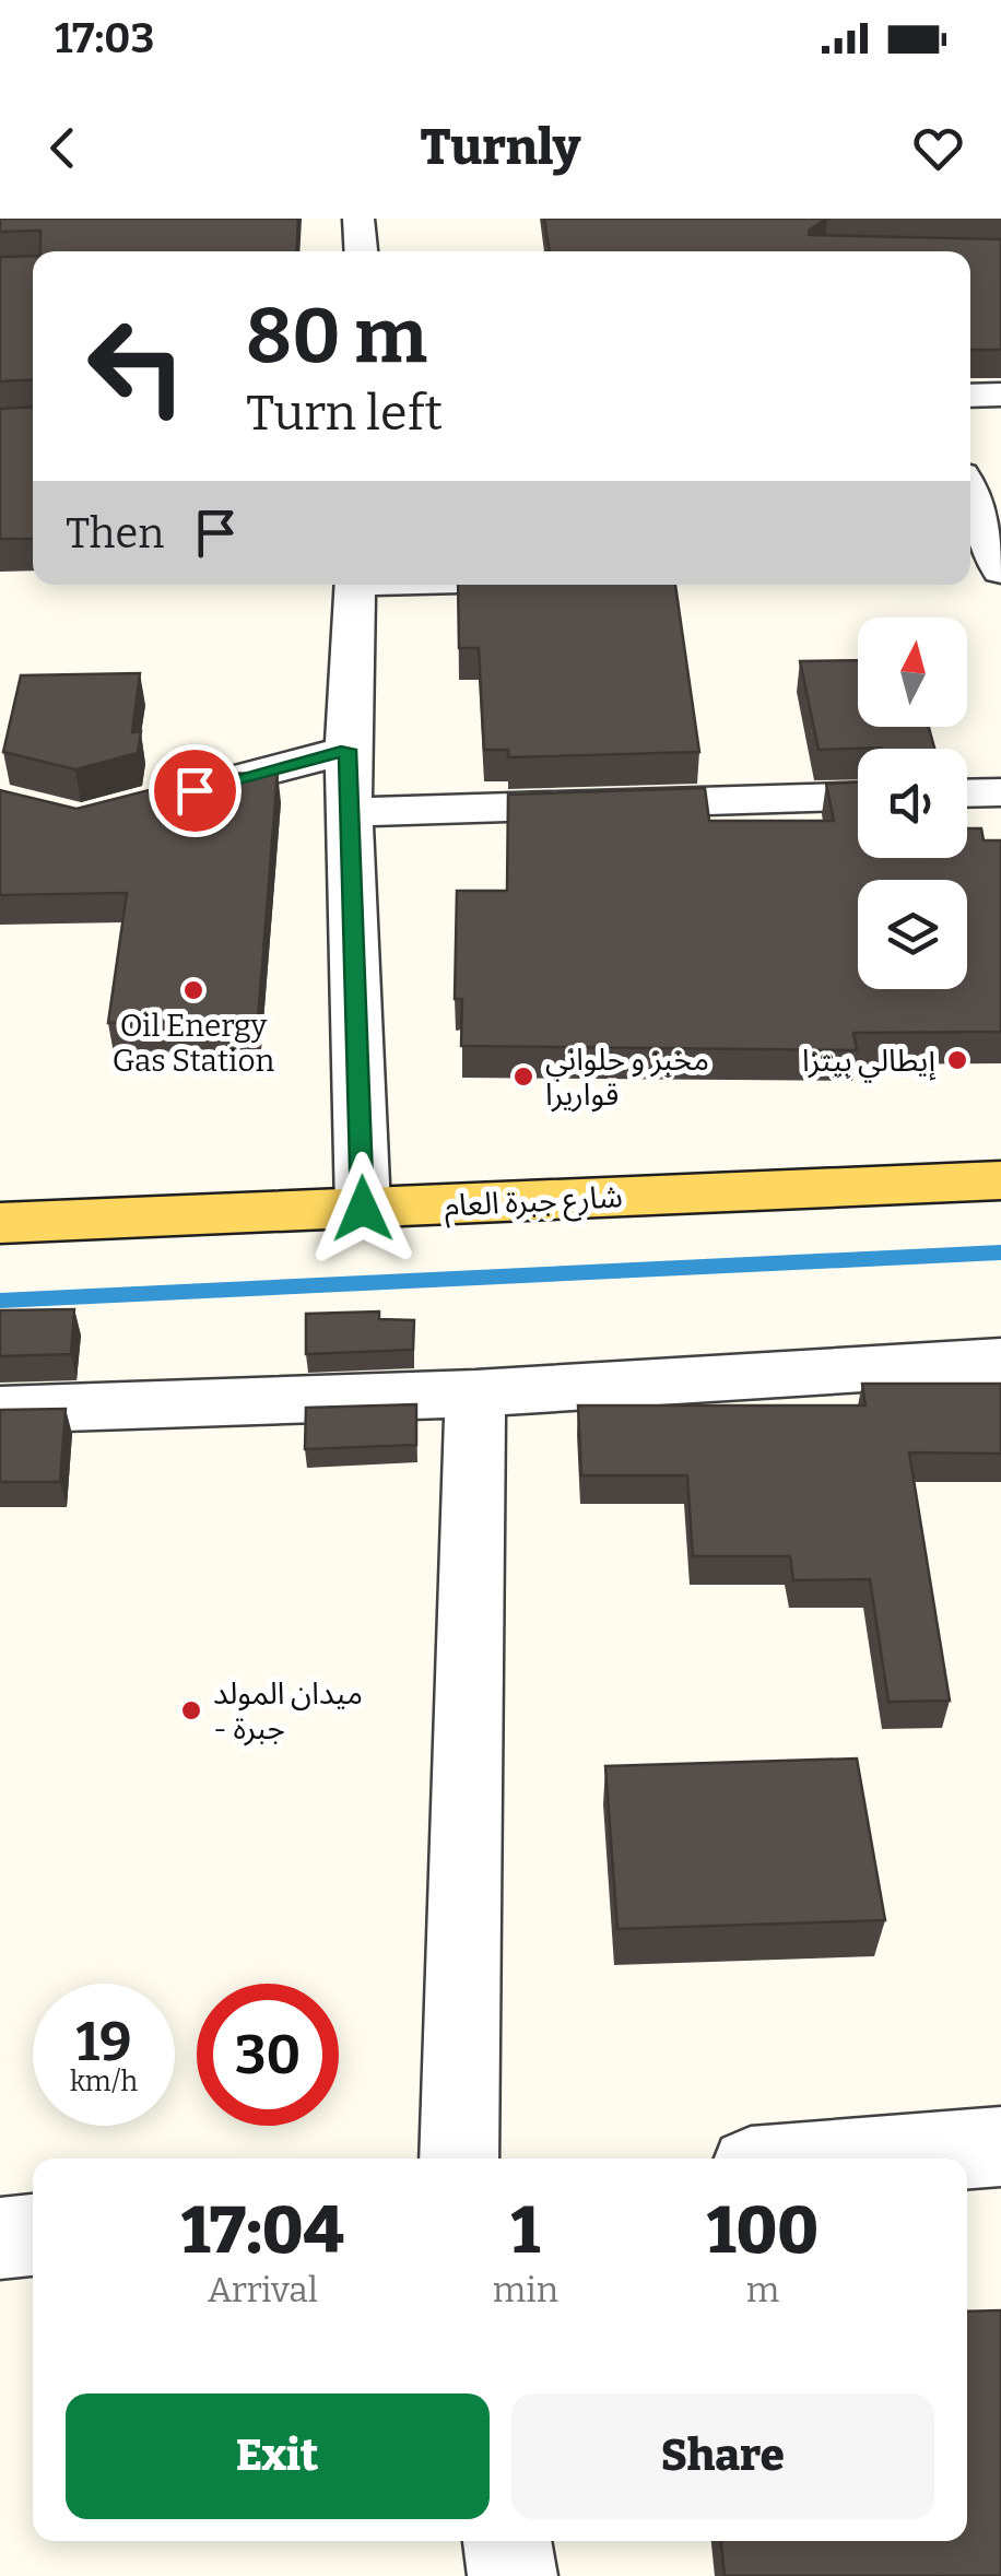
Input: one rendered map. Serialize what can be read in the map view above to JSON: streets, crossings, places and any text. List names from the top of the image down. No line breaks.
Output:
{"streets":{"main road":["شارع جبرة العام"]},"places":["Oil Energy Gas Station","إيطالي بيتزا","مخبز و حلواني قواريرا","ميدان المولد - جبرة"],"north":"top","page":{"status":"17:03","header":"Turnly","turn":["80 m","Turn left"],"then":"Then","speed":"19 km/h","limit":"30","eta":["17:04","Arrival","1","min","100","m"],"buttons":["Exit","Share"]}}
